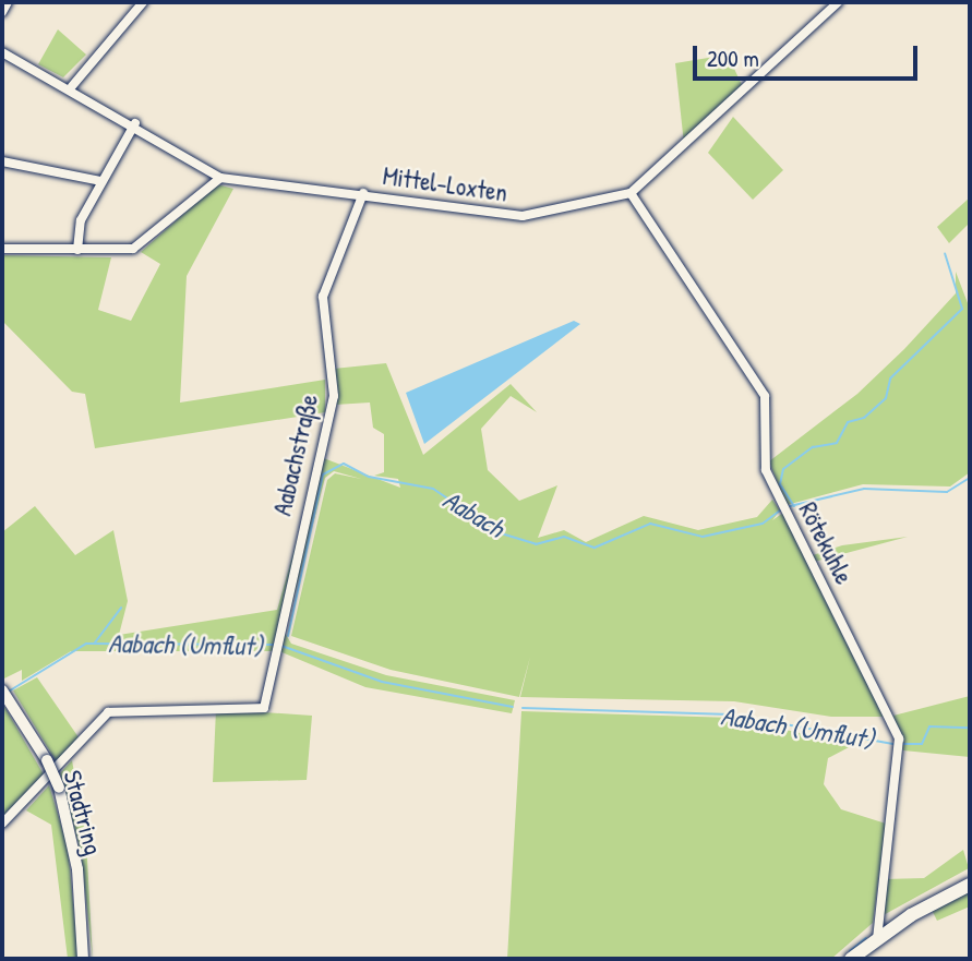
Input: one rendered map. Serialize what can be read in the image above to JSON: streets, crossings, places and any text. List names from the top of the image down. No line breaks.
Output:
{"streets":{"street":["Mittel-Loxten","Aabachstraße","Rötekuhle","Stadtring"]},"crossings":[["Mittel-Loxten","Aabachstraße"],["Mittel-Loxten","Rötekuhle"]],"water":["Aabach","Aabach (Umflut)"],"scale_bar":"200 m"}
